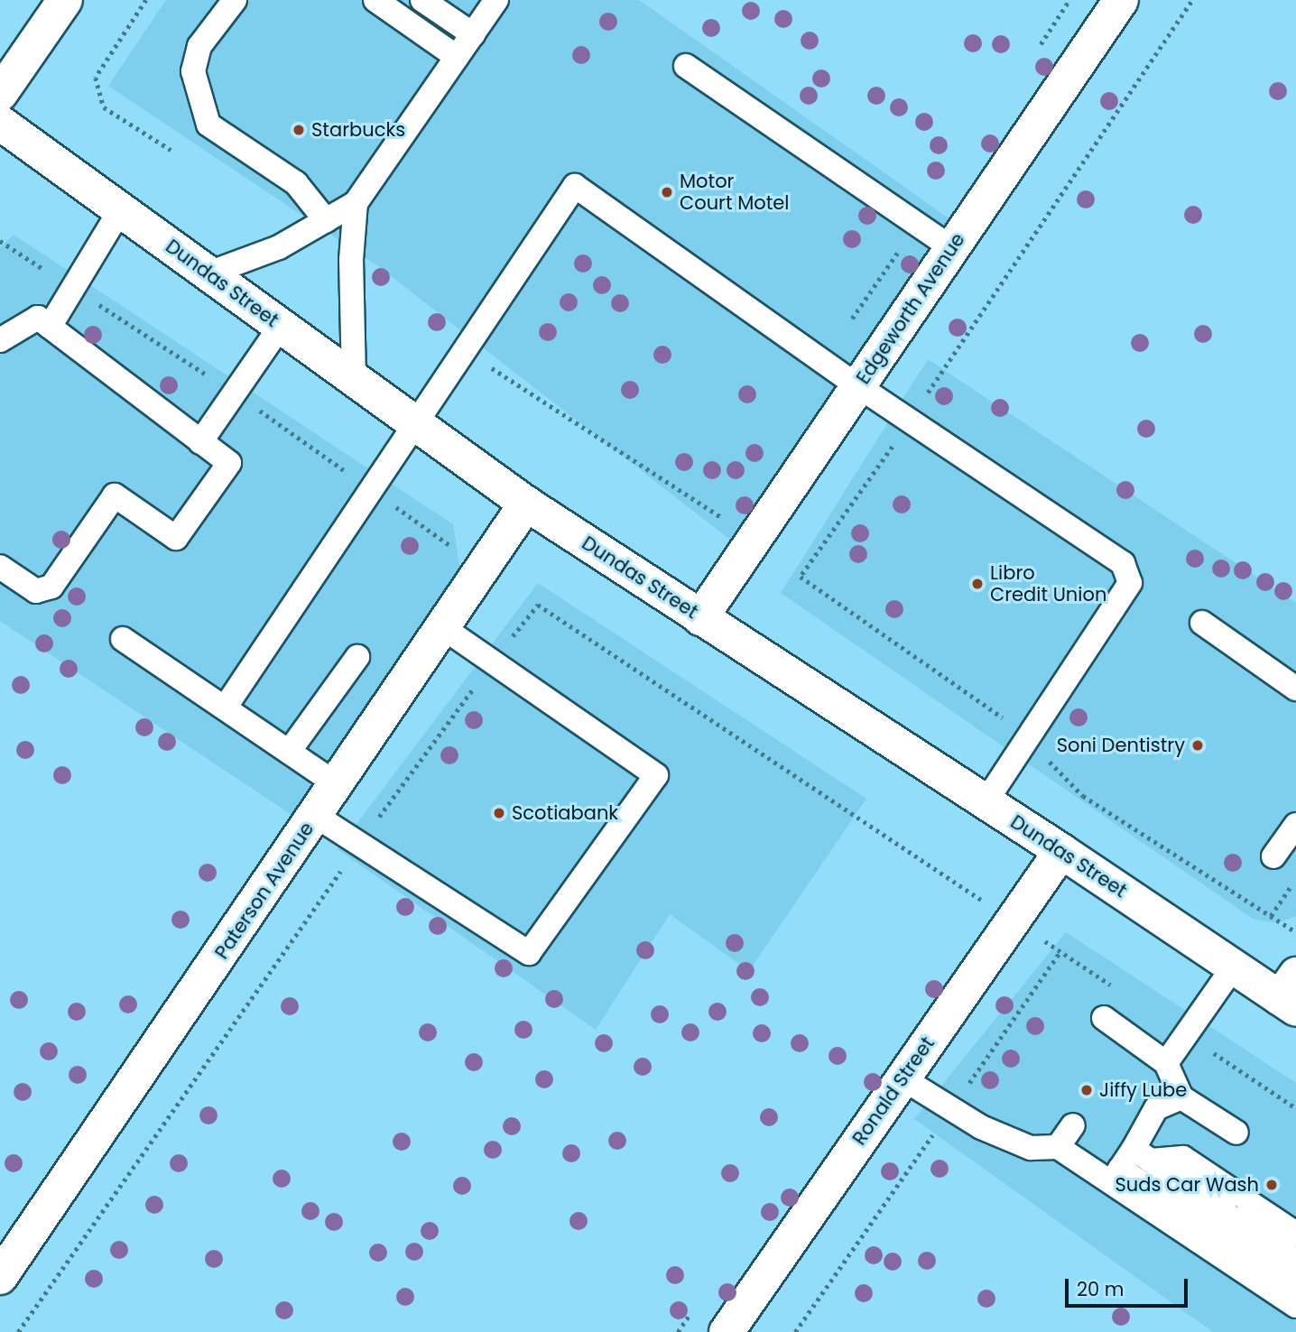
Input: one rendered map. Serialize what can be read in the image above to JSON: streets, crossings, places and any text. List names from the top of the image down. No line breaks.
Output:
{"streets":{"street":["Dundas Street","Edgeworth Avenue","Paterson Avenue","Ronald Street"]},"crossings":[["Dundas Street","Edgeworth Avenue"],["Dundas Street","Paterson Avenue"],["Dundas Street","Ronald Street"]],"places":["Starbucks","Motor Court Motel","Libro Credit Union","Soni Dentistry","Scotiabank","Jiffy Lube","Suds Car Wash"],"scale_bar":"20 m"}
